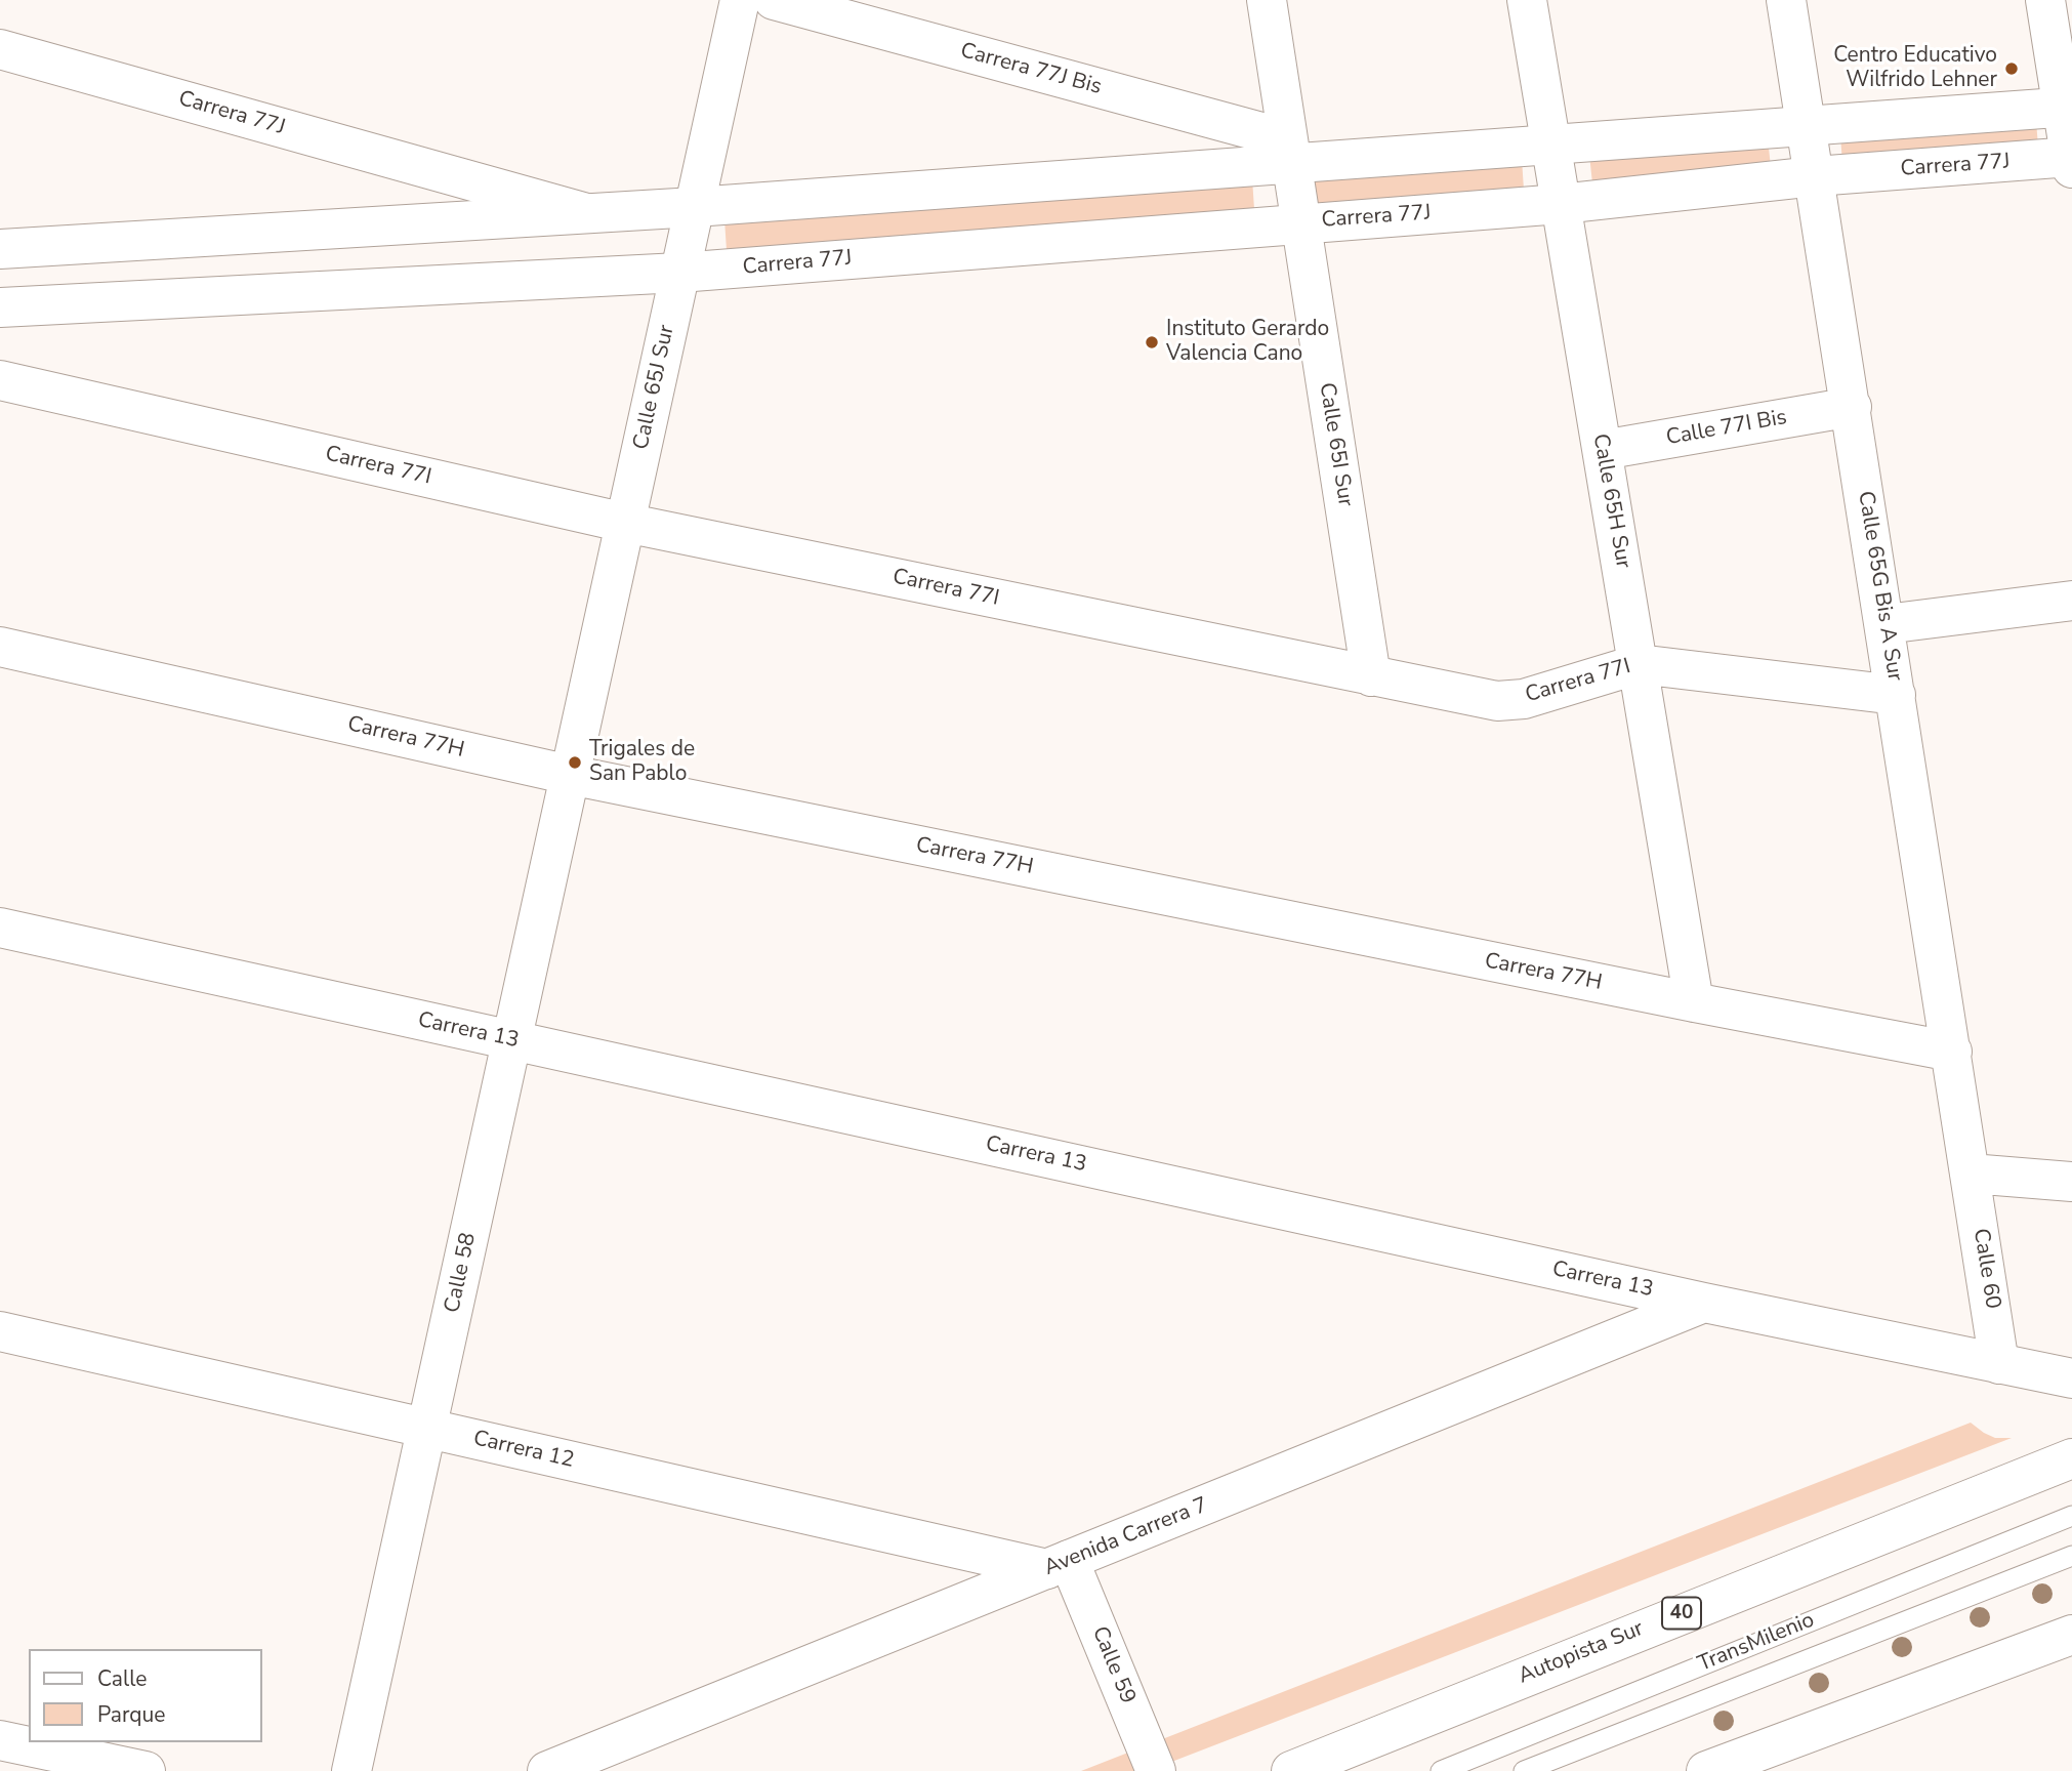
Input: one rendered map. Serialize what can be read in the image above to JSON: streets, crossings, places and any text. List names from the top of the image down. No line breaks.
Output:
{"streets":{"main road":["Carrera 77J Bis","Carrera 77J","Calle 65J Sur","Calle 77I Bis","Calle 65I Sur","Carrera 77I","Calle 65H Sur","Calle 65G Bis A Sur","Carrera 77H","Carrera 13","Calle 60","Calle 58","Carrera 12","Avenida Carrera 7","40","Autopista Sur","Calle 59"],"lane":["TransMilenio"]},"crossings":[["Carrera 77J Bis","Calle 65I Sur"],["Carrera 77J","Calle 65J Sur"],["Carrera 77J","Calle 65I Sur"],["Carrera 77J","Calle 65H Sur"],["Carrera 77J","Calle 65G Bis A Sur"],["Calle 65J Sur","Carrera 77I"],["Calle 65J Sur","Carrera 77H"],["Calle 65J Sur","Calle 58"],["Calle 77I Bis","Calle 65H Sur"],["Calle 77I Bis","Calle 65G Bis A Sur"],["Calle 65I Sur","Carrera 77I"],["Carrera 77I","Calle 65H Sur"],["Carrera 77I","Calle 65G Bis A Sur"],["Calle 65H Sur","Carrera 77H"],["Calle 65G Bis A Sur","Carrera 77H"],["Calle 65G Bis A Sur","Calle 60"],["Carrera 77H","Calle 58"],["Carrera 13","Calle 60"],["Carrera 13","Calle 58"],["Carrera 13","Avenida Carrera 7"],["Calle 58","Carrera 12"],["Carrera 12","Avenida Carrera 7"],["Carrera 12","Calle 59"],["Avenida Carrera 7","Calle 59"]],"places":["Centro Educativo Wilfrido Lehner","Instituto Gerardo Valencia Cano","Trigales de San Pablo"],"legend":["Calle","Parque"]}
